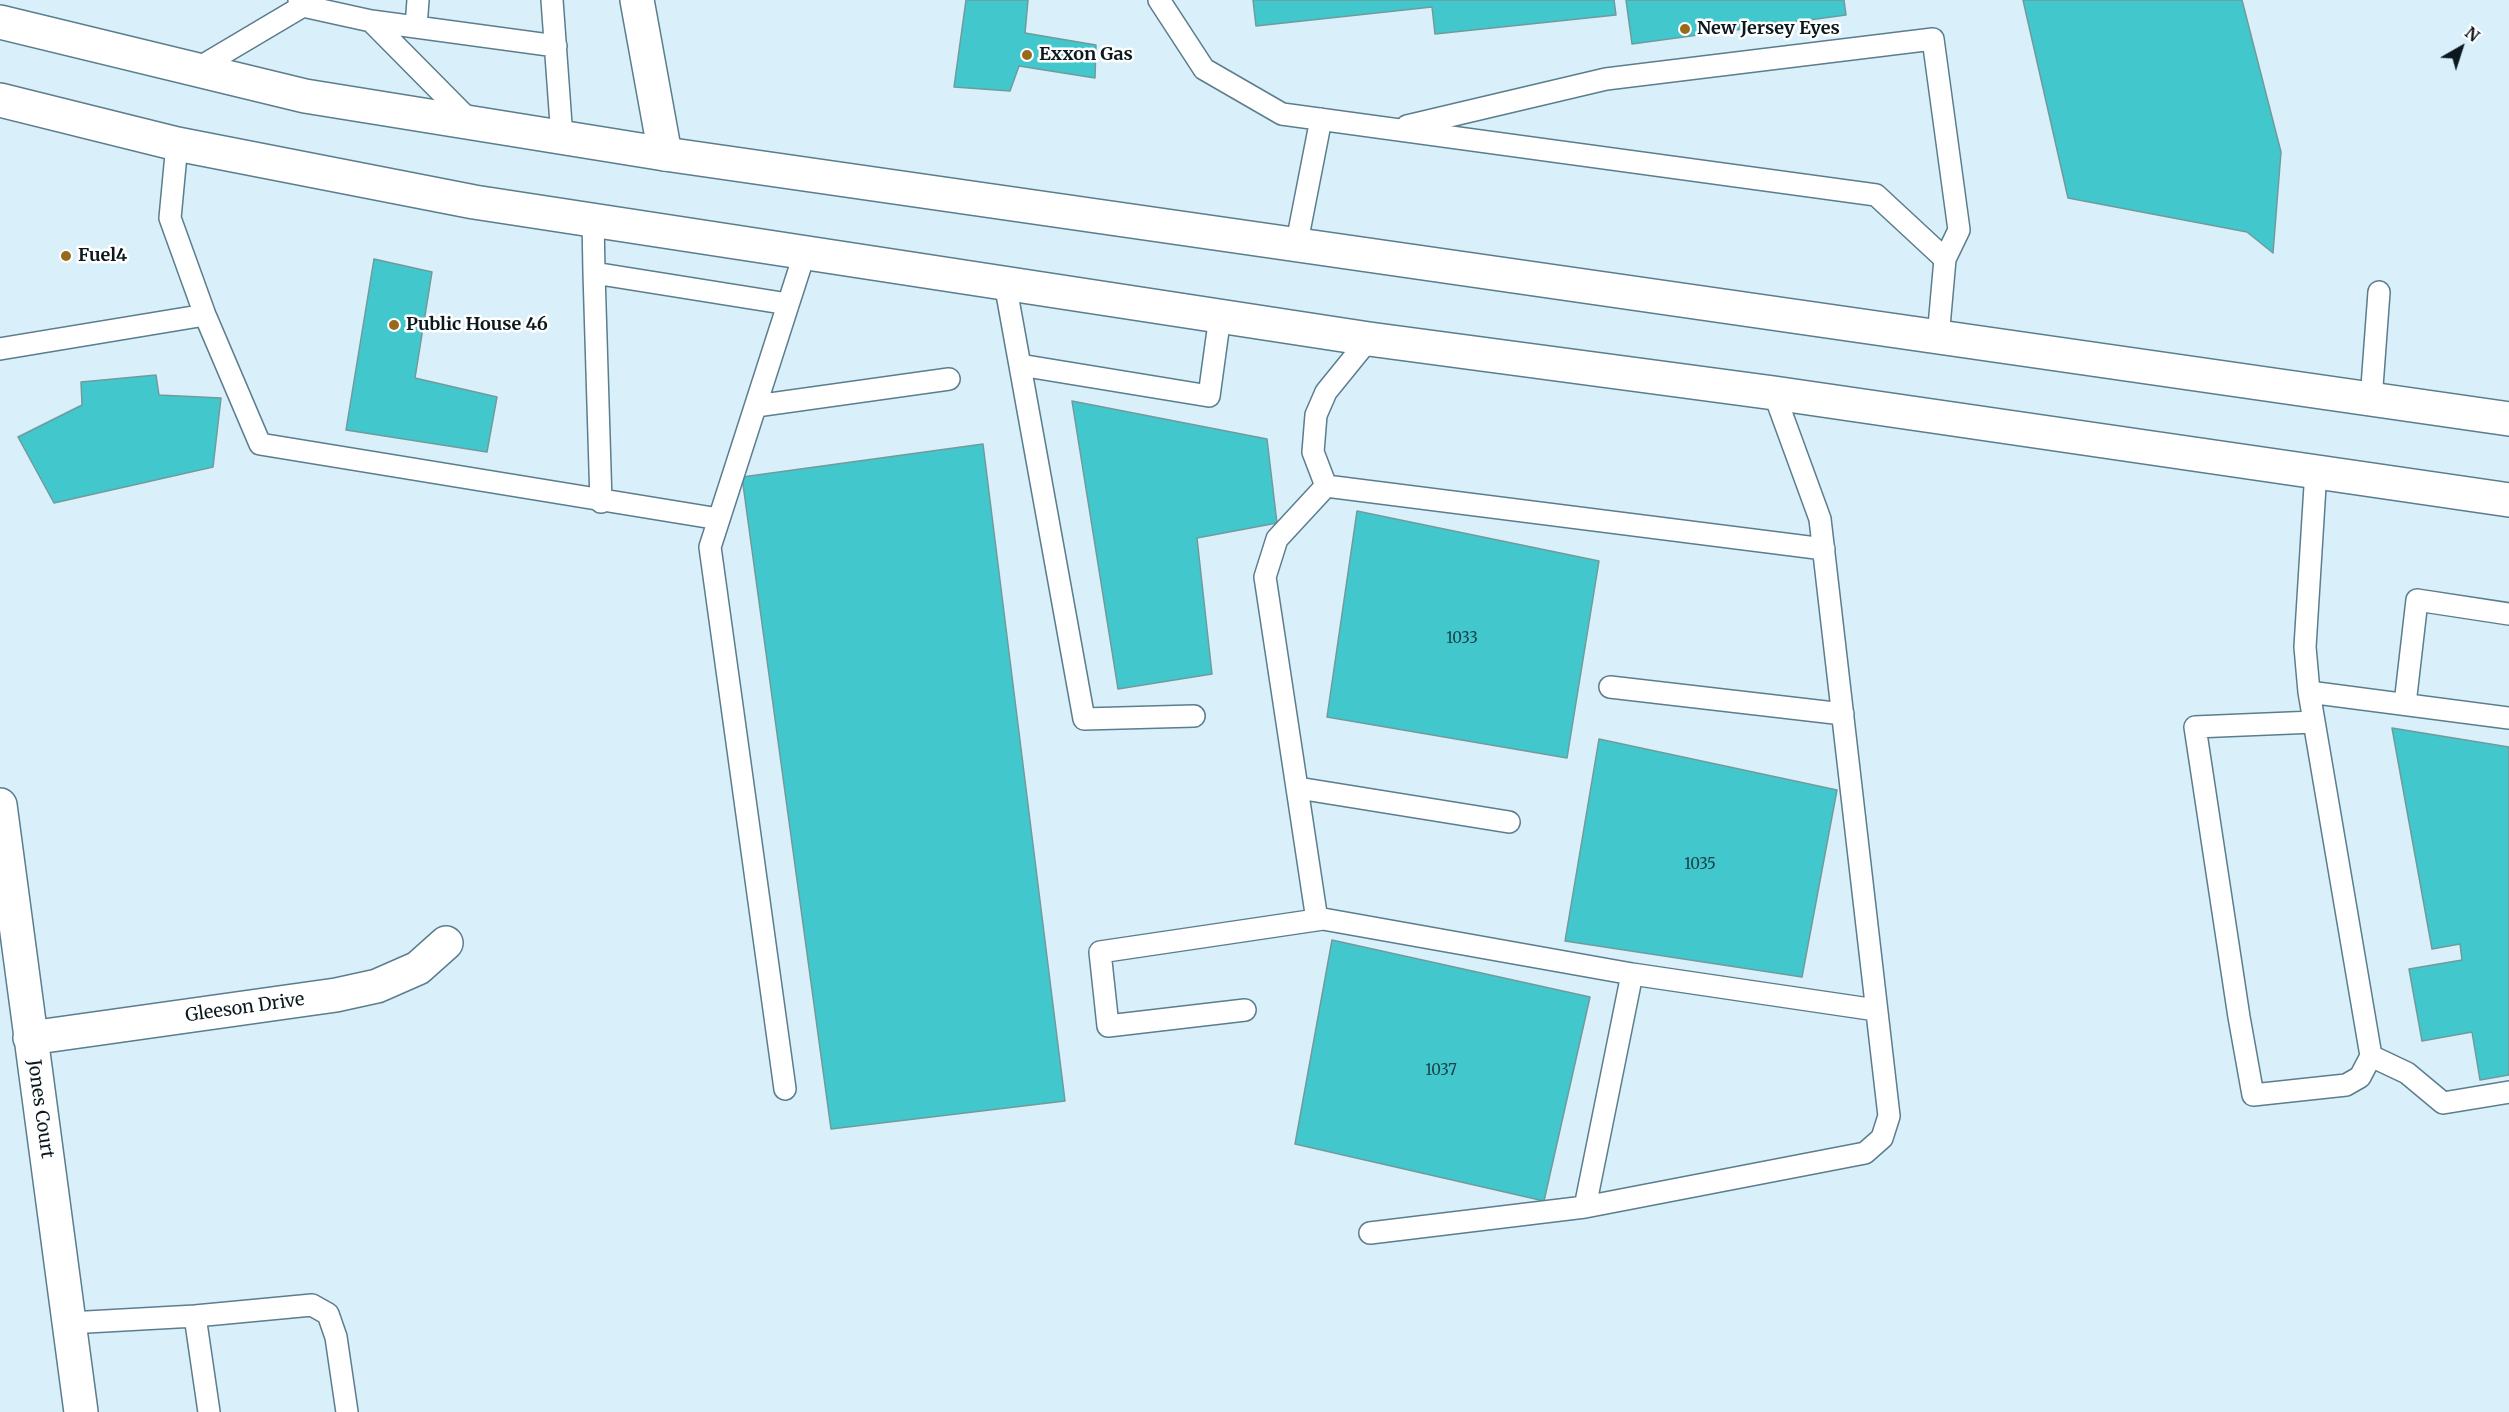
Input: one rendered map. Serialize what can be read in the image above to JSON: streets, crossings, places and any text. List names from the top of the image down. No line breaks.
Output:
{"streets":{"main road":["Gleeson Drive","Jones Court"]},"crossings":[["Gleeson Drive","Jones Court"]],"places":["New Jersey Eyes","Exxon Gas","Fuel4","Public House 46"],"house_numbers":["1033","1035","1037"],"north":"top right"}
